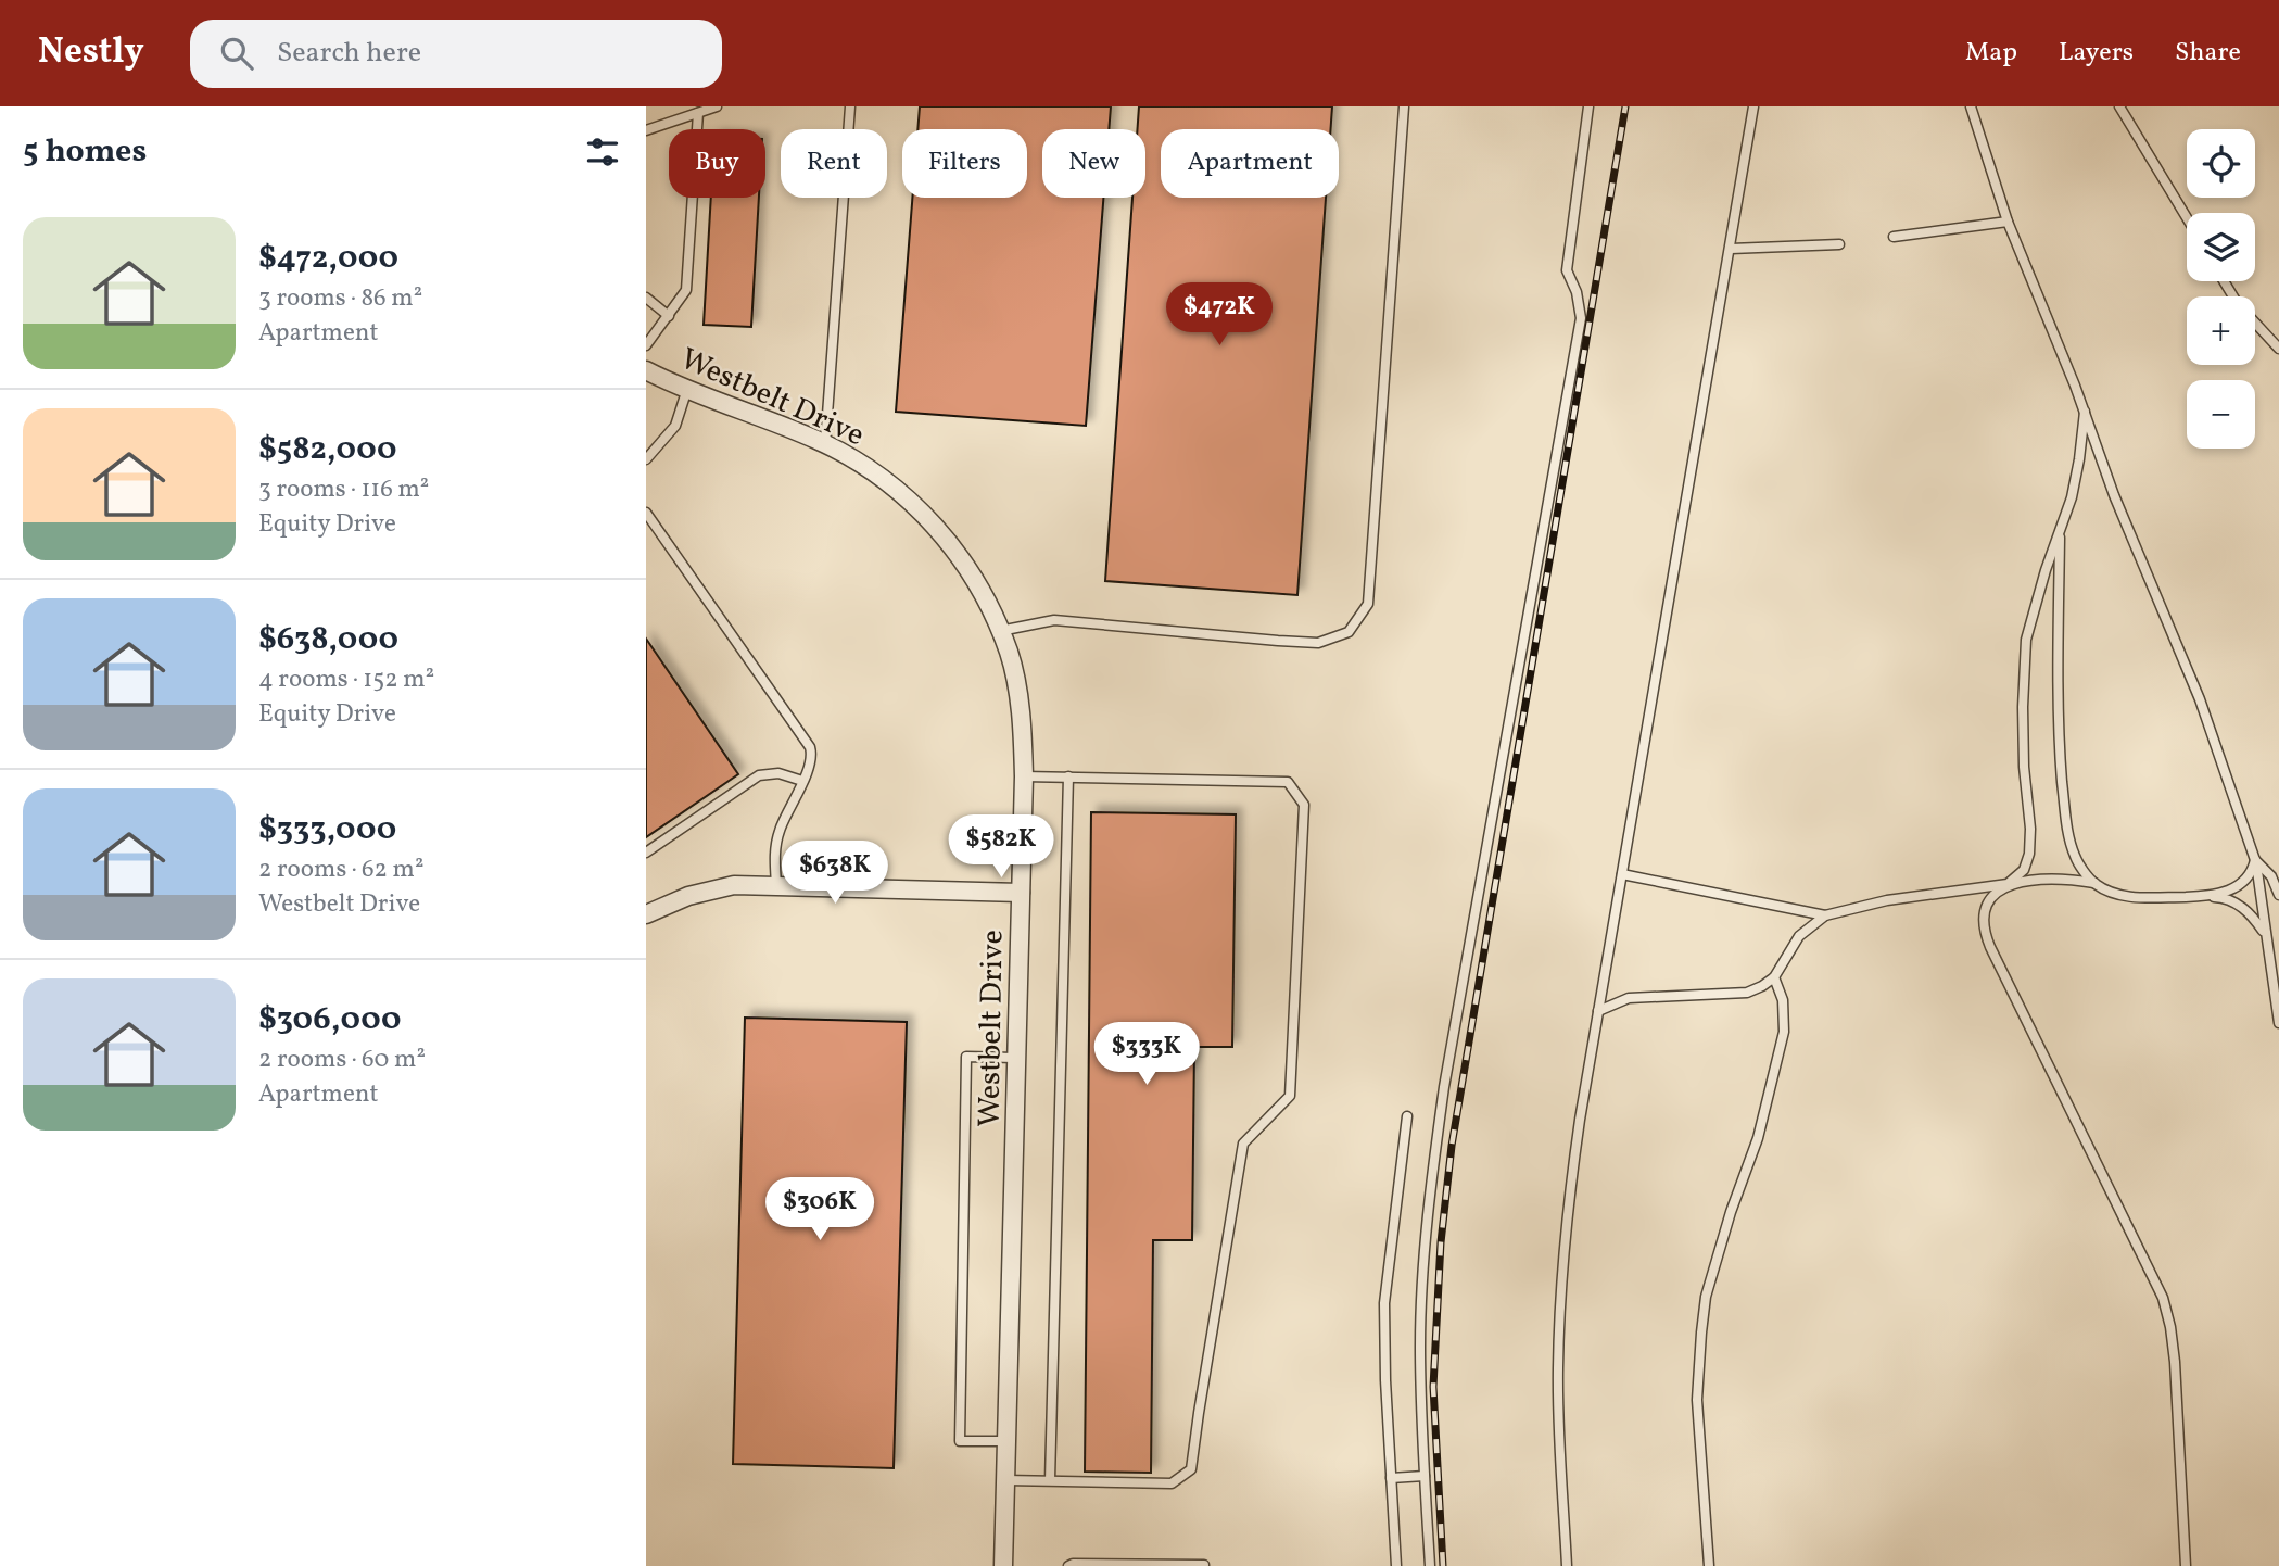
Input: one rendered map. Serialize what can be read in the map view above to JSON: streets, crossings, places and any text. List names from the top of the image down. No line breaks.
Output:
{"streets":{"street":["Westbelt Drive"]},"page":{"header":"Nestly","search":"Search here","nav":["Map","Layers","Share"],"heading":"5 homes","map_buttons":["+","−"],"chip":["Buy","Rent","Filters","New","Apartment"],"list":[{"name":"$472,000","note":"3 rooms · 86 m² · Apartment"},{"name":"$582,000","note":"3 rooms · 116 m² · Equity Drive"},{"name":"$638,000","note":"4 rooms · 152 m² · Equity Drive"},{"name":"$333,000","note":"2 rooms · 62 m² · Westbelt Drive"},{"name":"$306,000","note":"2 rooms · 60 m² · Apartment"}],"price":["$472K","$582K","$638K","$333K","$306K"]}}
